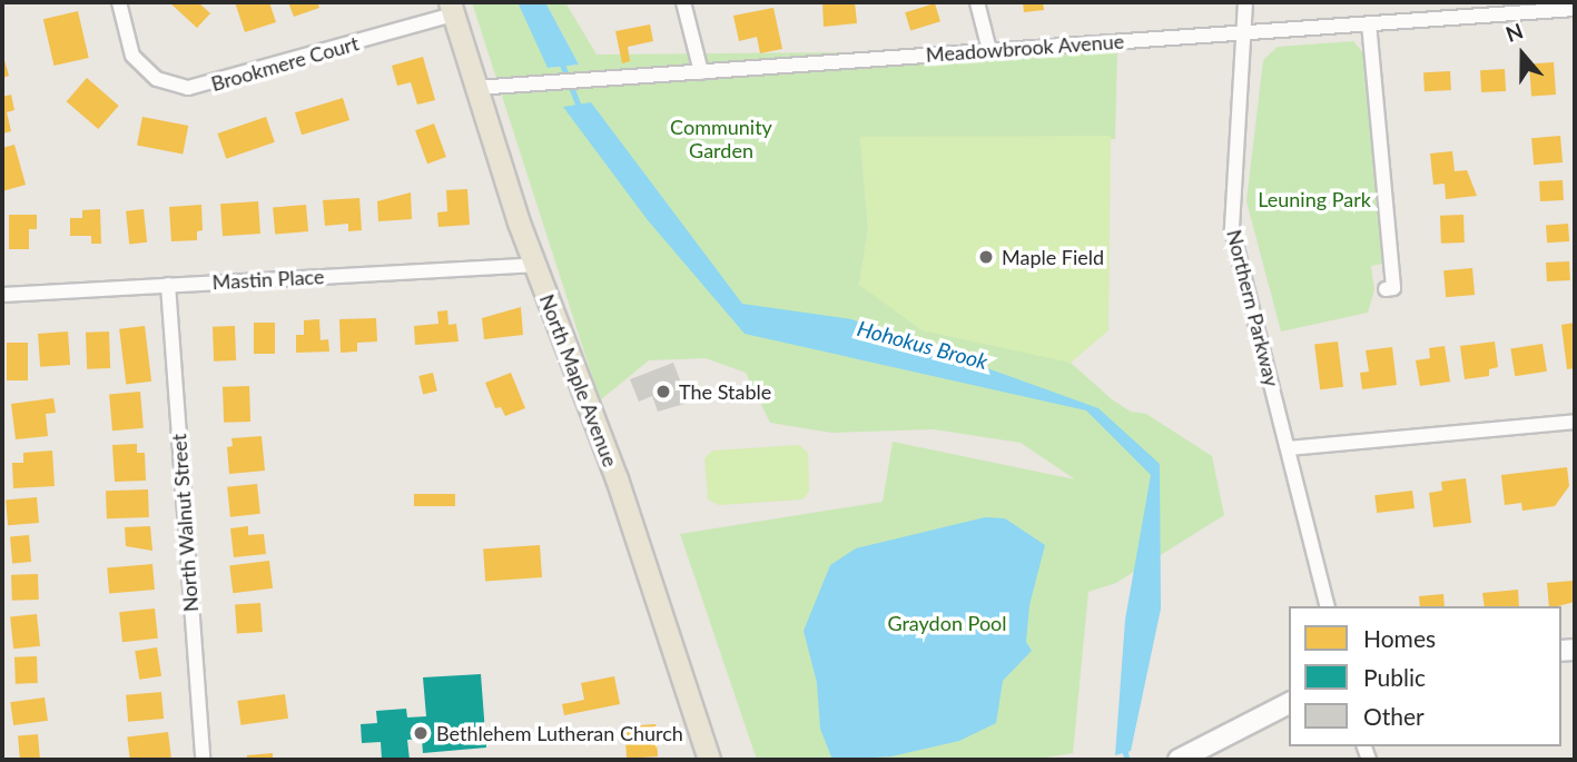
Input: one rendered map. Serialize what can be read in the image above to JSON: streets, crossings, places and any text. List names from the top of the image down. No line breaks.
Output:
{"streets":{"main road":["North Maple Avenue"],"street":["Meadowbrook Avenue","Brookmere Court","Mastin Place","Northern Parkway","North Walnut Street"]},"crossings":[["Meadowbrook Avenue","Northern Parkway"],["Meadowbrook Avenue","North Maple Avenue"],["Brookmere Court","North Maple Avenue"],["Mastin Place","North Maple Avenue"],["Mastin Place","North Walnut Street"]],"water":["Hohokus Brook"],"parks":["Community Garden","Leuning Park","Graydon Pool"],"places":["Maple Field","The Stable","Bethlehem Lutheran Church"],"legend":["Homes","Public","Other"],"north":"top"}
